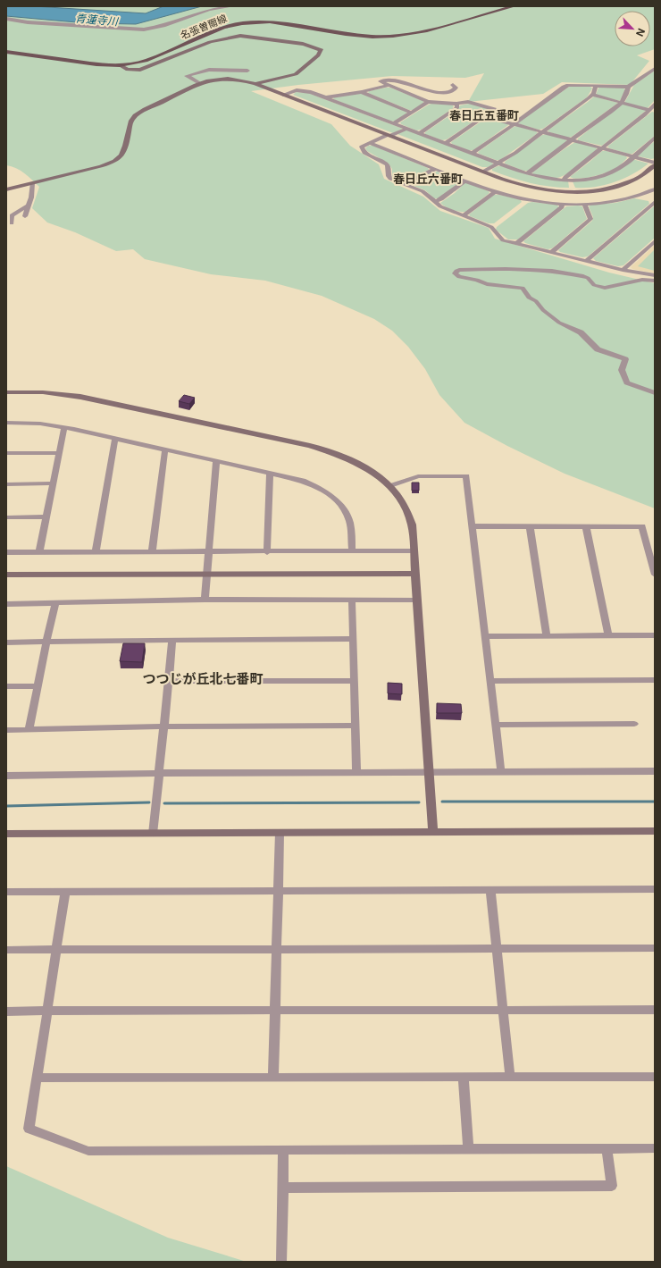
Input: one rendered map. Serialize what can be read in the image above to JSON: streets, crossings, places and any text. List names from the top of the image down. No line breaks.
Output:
{"streets":{"main road":["名張曽爾線"]},"districts":["春日丘五番町","春日丘六番町","つつじが丘北七番町"],"water":["青蓮寺川"],"north":"bottom right"}
